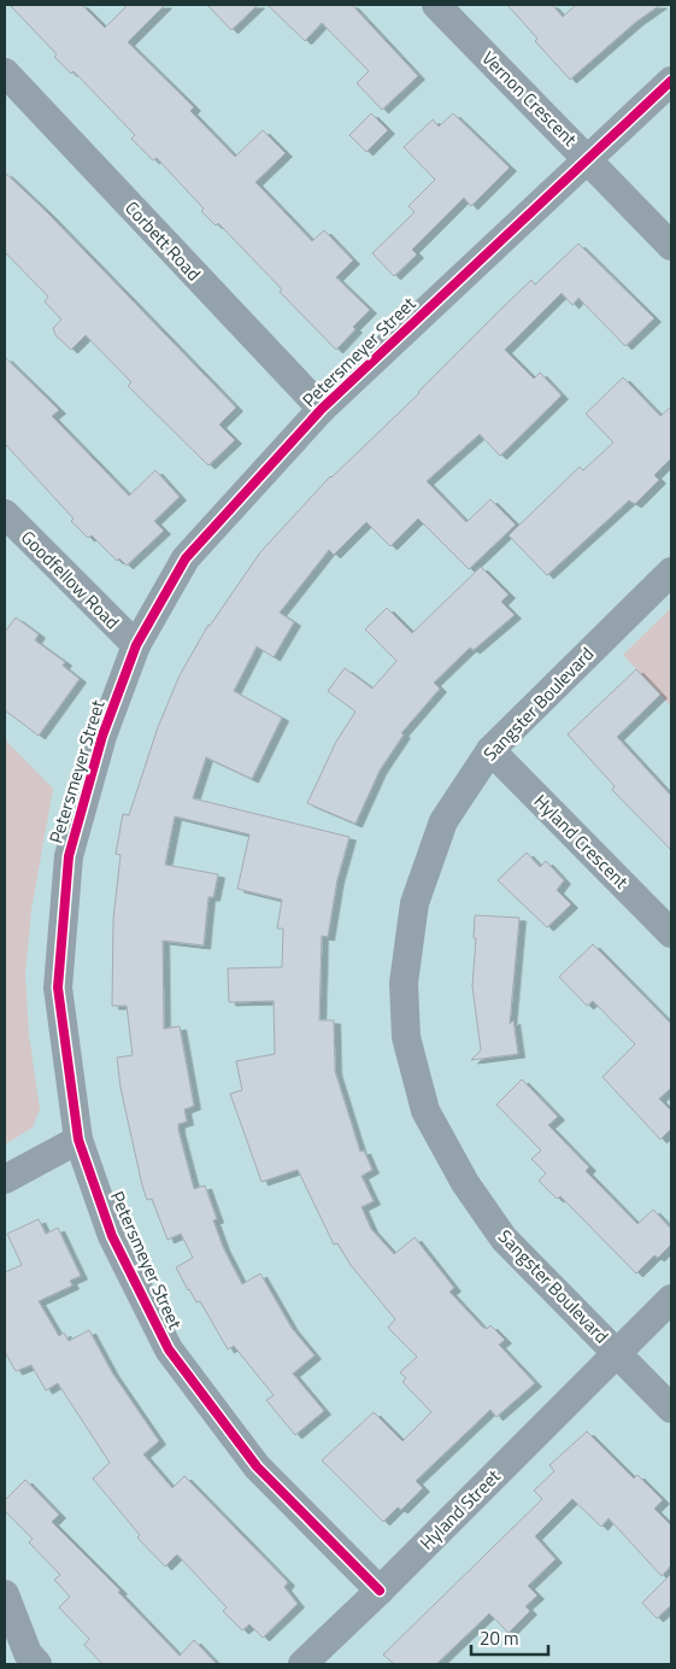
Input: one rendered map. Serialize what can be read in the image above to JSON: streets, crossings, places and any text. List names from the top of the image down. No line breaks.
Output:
{"streets":{"street":["Vernon Crescent","Corbett Road","Petersmeyer Street","Goodfellow Road","Sangster Boulevard","Hyland Crescent","Hyland Street"]},"crossings":[["Vernon Crescent","Petersmeyer Street"],["Corbett Road","Petersmeyer Street"],["Petersmeyer Street","Goodfellow Road"],["Petersmeyer Street","Hyland Street"],["Sangster Boulevard","Hyland Crescent"],["Sangster Boulevard","Hyland Street"]],"scale_bar":"20 m"}
